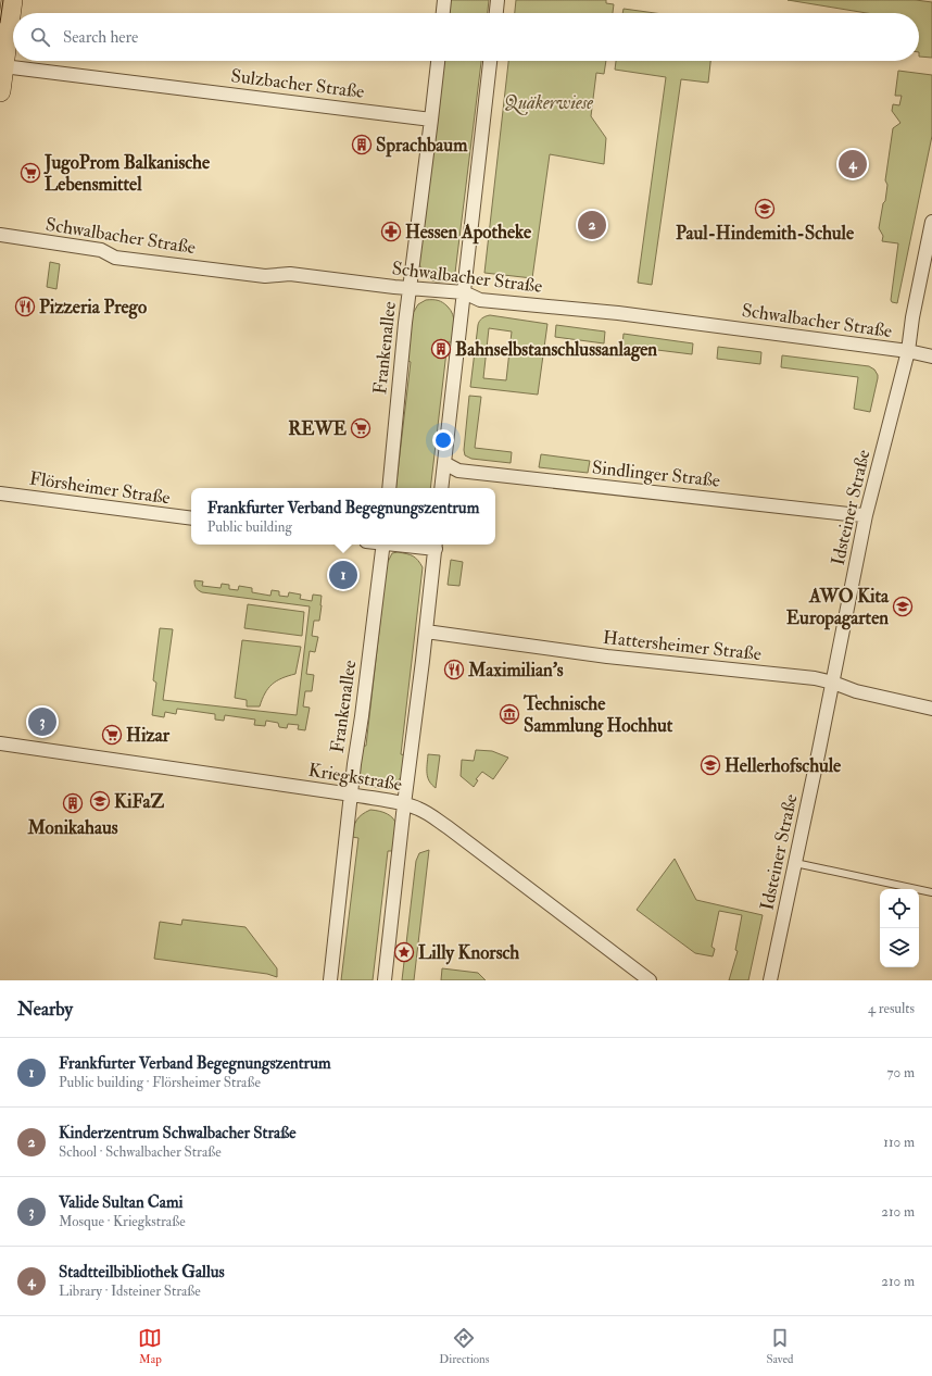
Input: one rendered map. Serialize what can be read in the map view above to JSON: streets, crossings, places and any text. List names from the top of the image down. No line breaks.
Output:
{"streets":{"street":["Sulzbacher Straße","Schwalbacher Straße","Frankenallee","Sindlinger Straße","Flörsheimer Straße","Idsteiner Straße","Hattersheimer Straße","Kriegkstraße"]},"crossings":[["Sulzbacher Straße","Frankenallee"],["Schwalbacher Straße","Frankenallee"],["Schwalbacher Straße","Idsteiner Straße"],["Frankenallee","Kriegkstraße"],["Sindlinger Straße","Idsteiner Straße"],["Idsteiner Straße","Hattersheimer Straße"]],"parks":["Quäkerwiese"],"places":{"building":["Sprachbaum","Bahnselbstanschlussanlagen","Monikahaus"],"supermarket":["JugoProm Balkanische Lebensmittel","REWE","Hizar"],"school or university":["Paul-Hindemith-Schule","AWO Kita Europagarten","Hellerhofschule","KiFaZ"],"pharmacy":["Hessen Apotheke"],"restaurant":["Pizzeria Prego","Maximilian's"],"museum":["Technische Sammlung Hochhut"],"place":["Lilly Knorsch"]},"page":{"search":"Search here","pins":["4","2","1","3"],"popup":["Frankfurter Verband Begegnungszentrum","Public building"],"heading":["Nearby","4 results"],"list":[{"mark":"1","name":"Frankfurter Verband Begegnungszentrum","note":"Public building · Flörsheimer Straße","value":"70 m"},{"mark":"2","name":"Kinderzentrum Schwalbacher Straße","note":"School · Schwalbacher Straße","value":"110 m"},{"mark":"3","name":"Valide Sultan Cami","note":"Mosque · Kriegkstraße","value":"210 m"},{"mark":"4","name":"Stadtteilbibliothek Gallus","note":"Library · Idsteiner Straße","value":"210 m"}],"nav":["Map","Directions","Saved"]}}
